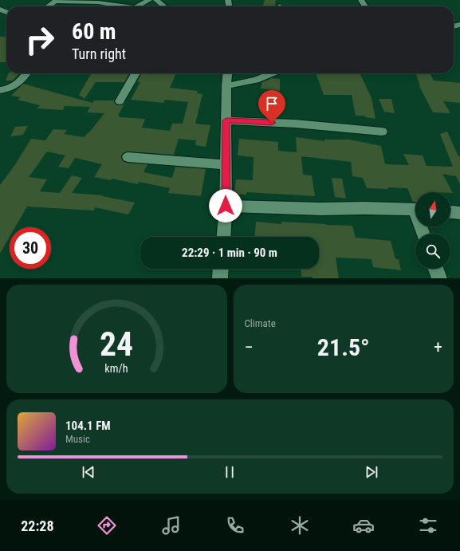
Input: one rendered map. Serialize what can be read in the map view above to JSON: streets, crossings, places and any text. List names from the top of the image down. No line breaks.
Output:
{"north":"top","page":{"turn":["60 m","Turn right"],"limit":"30","trip":"22:29 · 1 min · 90 m","tile":"Climate","heat":["−","21.5°","+"],"song":["104.1 FM","Music"],"tabs":"22:28","gauge":["24","km/h"]}}
